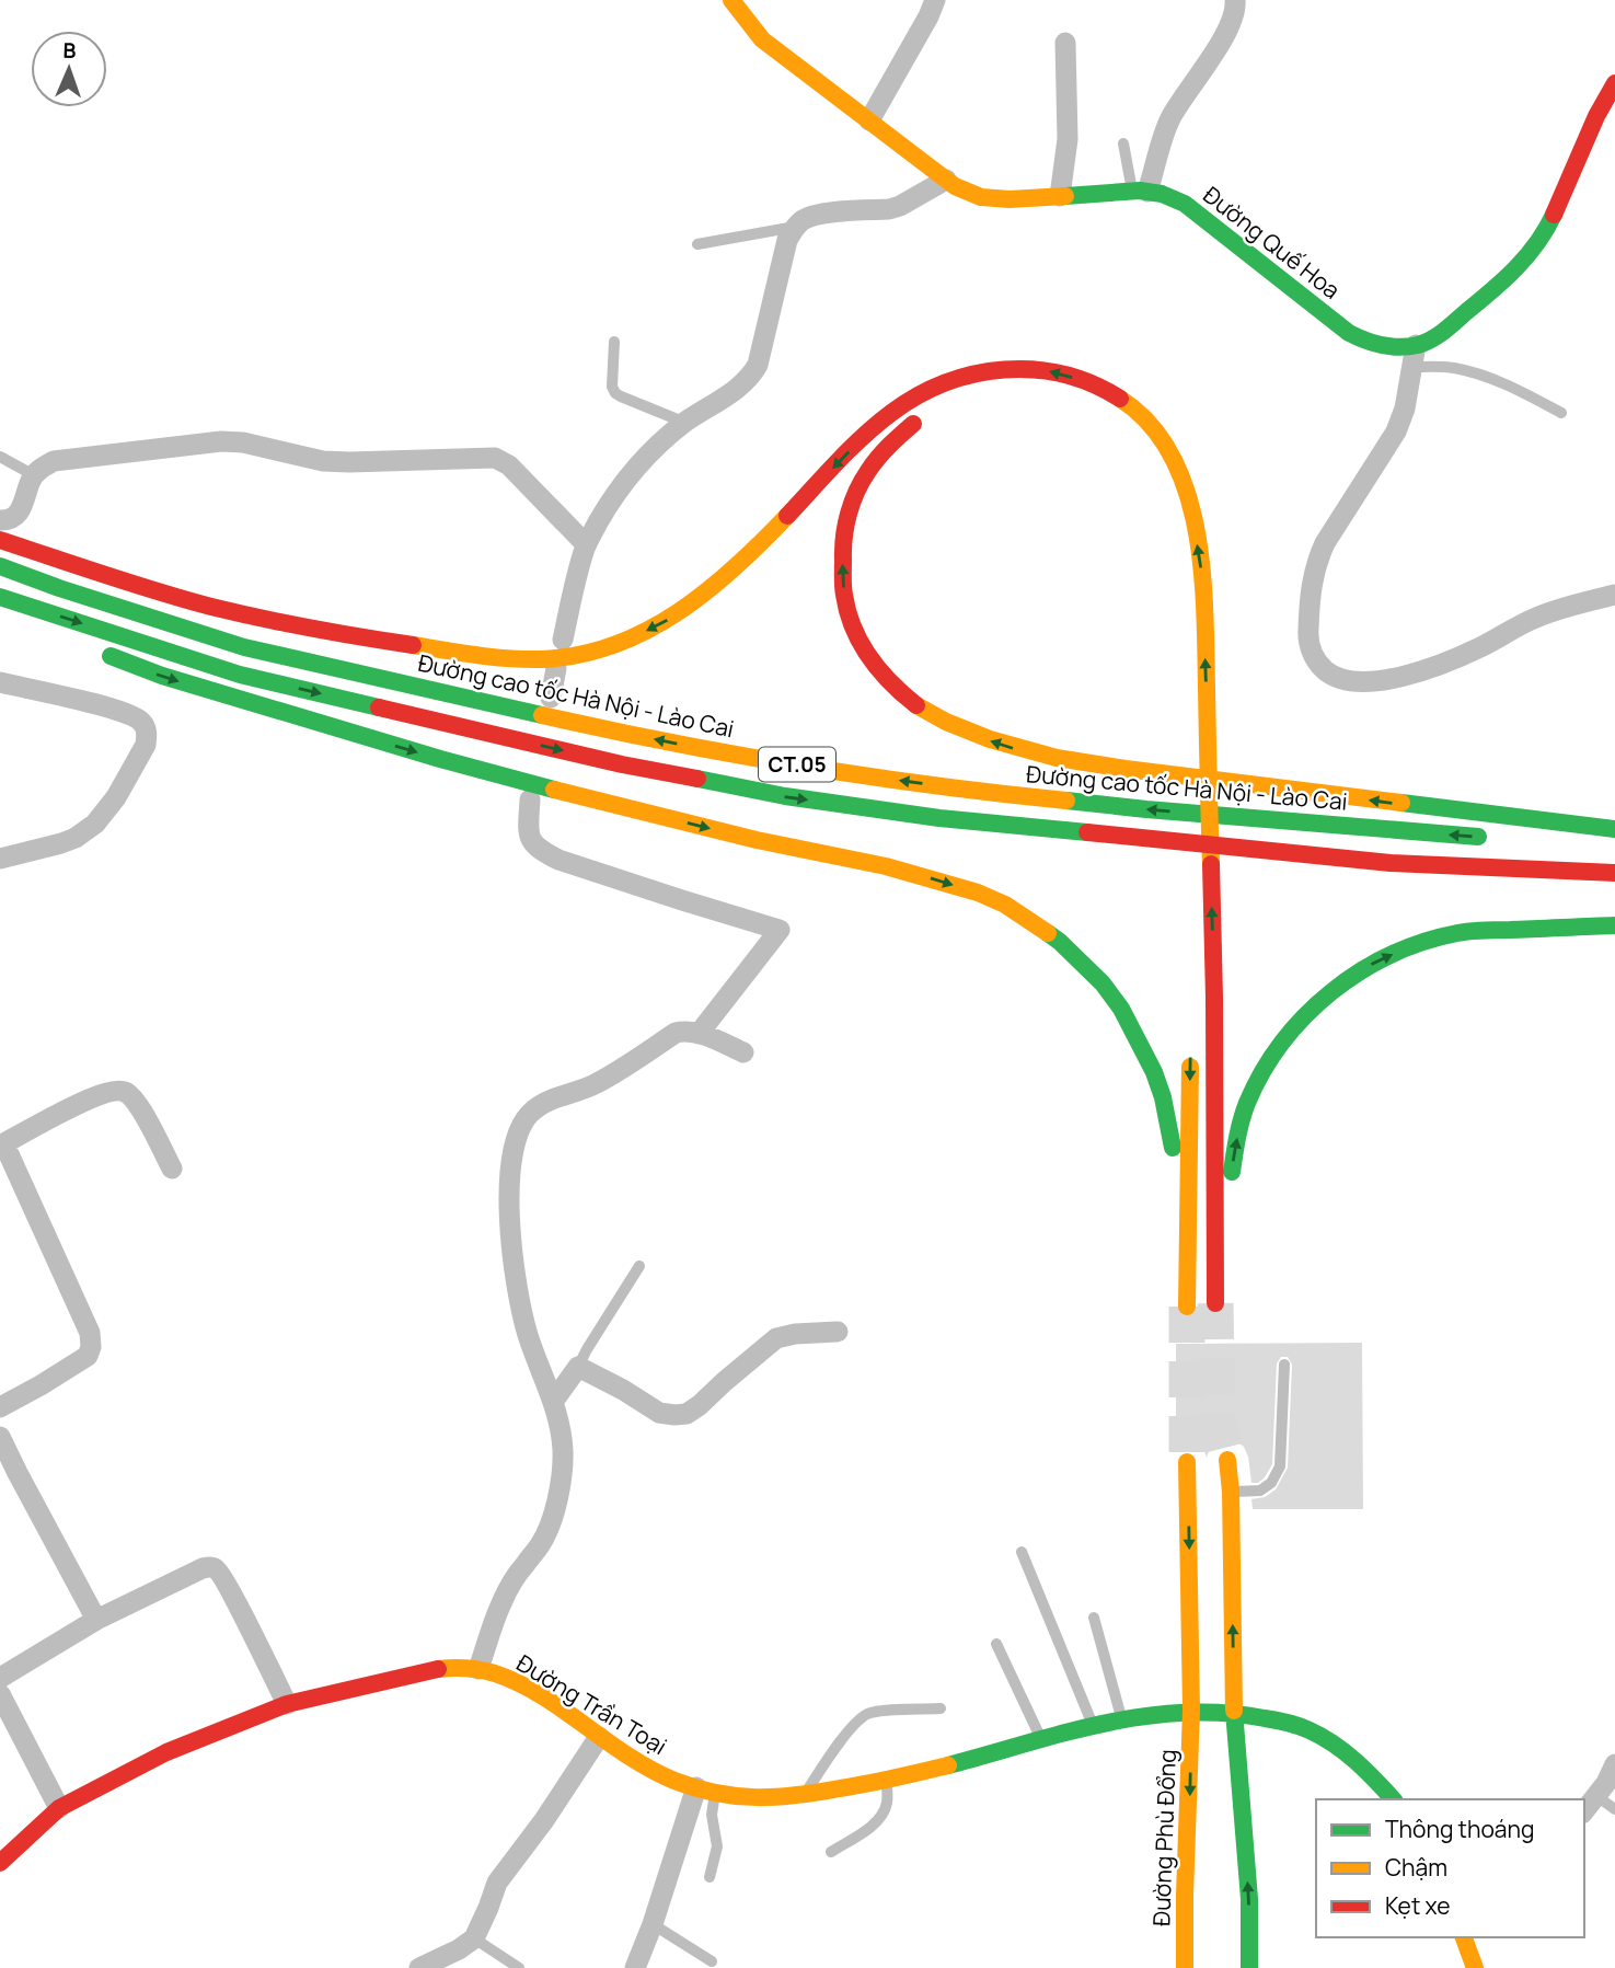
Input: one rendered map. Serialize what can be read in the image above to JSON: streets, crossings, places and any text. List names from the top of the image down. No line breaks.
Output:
{"streets":{"main road":["Đường Quế Hoa","Đường cao tốc Hà Nội - Lào Cai","CT.05","Đường Trần Toại","Đường Phù Đổng"]},"crossings":[["Đường Trần Toại","Đường Phù Đổng"]],"legend":["Thông thoáng","Chậm","Kẹt xe"],"north":"top"}
